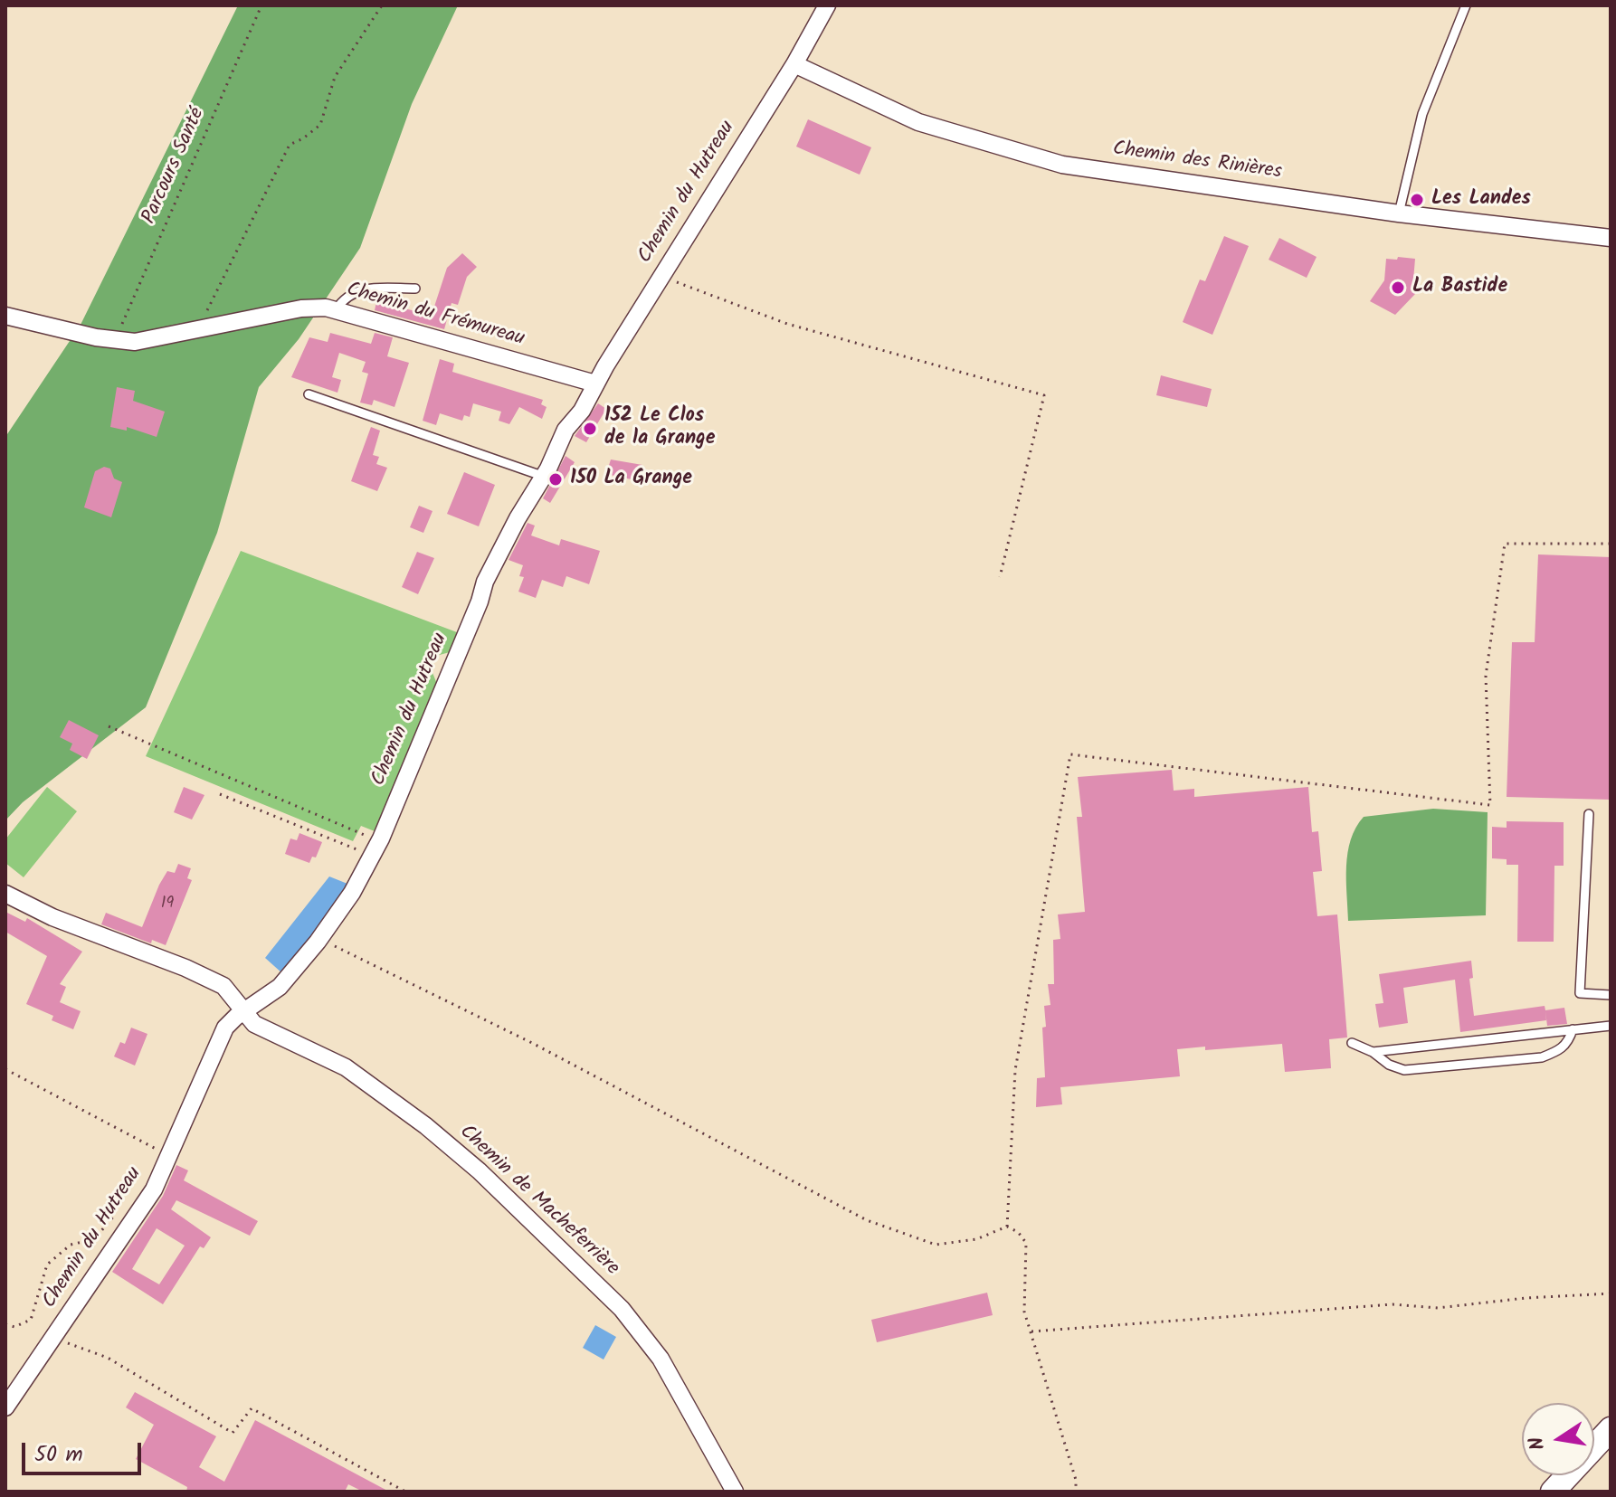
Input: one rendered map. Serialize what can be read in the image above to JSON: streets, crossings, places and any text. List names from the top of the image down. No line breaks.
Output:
{"streets":{"street":["Chemin des Rinières","Chemin du Hutreau","Chemin du Frémureau","Chemin de Macheferrière"],"path":["Parcours Santé"]},"crossings":[["Chemin des Rinières","Chemin du Hutreau"],["Parcours Santé","Chemin du Frémureau"],["Chemin du Hutreau","Chemin du Frémureau"],["Chemin du Hutreau","Chemin de Macheferrière"]],"places":["Les Landes","La Bastide","152 Le Clos de la Grange","150 La Grange"],"house_numbers":["19"],"scale_bar":"50 m","north":"left"}
